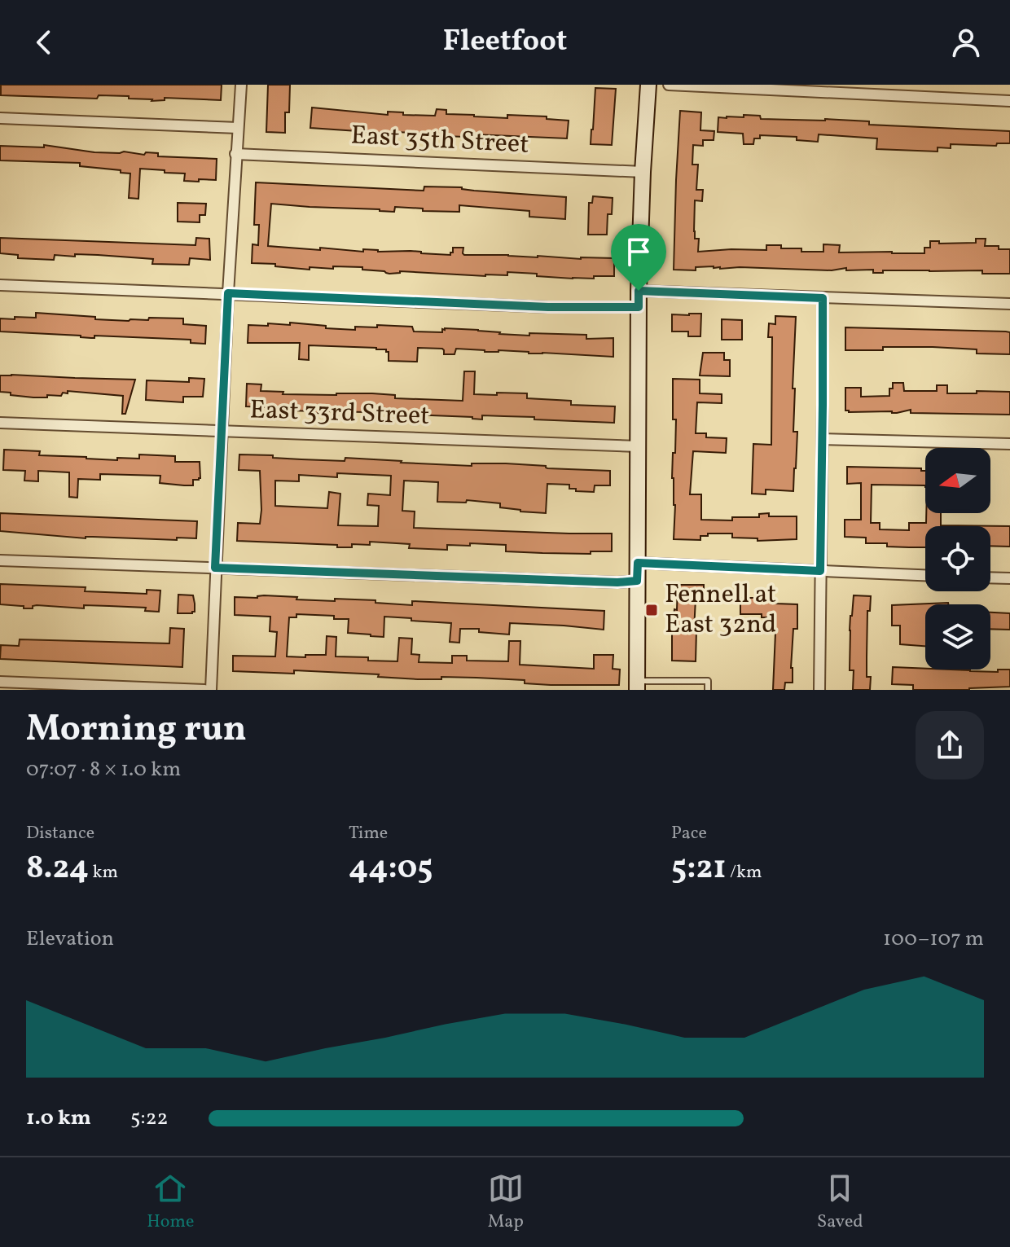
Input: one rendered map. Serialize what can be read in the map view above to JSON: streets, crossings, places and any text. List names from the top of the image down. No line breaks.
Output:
{"streets":{"street":["East 35th Street","East 33rd Street"]},"places":{"transit":["Fennell at East 32nd"]},"north":"left","page":{"header":"Fleetfoot","heading":["Morning run","07:07 · 8 × 1.0 km"],"stats":[["Distance","8.24 km"],["Time","44:05"],["Pace","5:21 /km"]],"chart":["Elevation","100–107 m"],"list":[{"name":"1.0 km","note":"5:22"}],"tabs":["Home","Map","Saved"]}}
